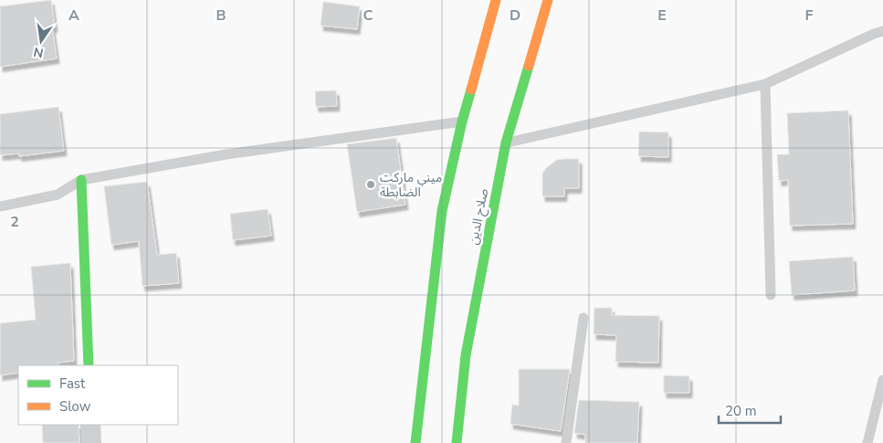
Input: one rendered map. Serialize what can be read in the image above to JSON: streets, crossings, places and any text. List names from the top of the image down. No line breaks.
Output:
{"streets":{"main road":["صلاح الدين"]},"places":["ميني ماركت الضابطة"],"legend":["Fast","Slow"],"scale_bar":"20 m","north":"bottom","grid":{"columns":["A","B","C","D","E","F"],"rows":["2"]}}
